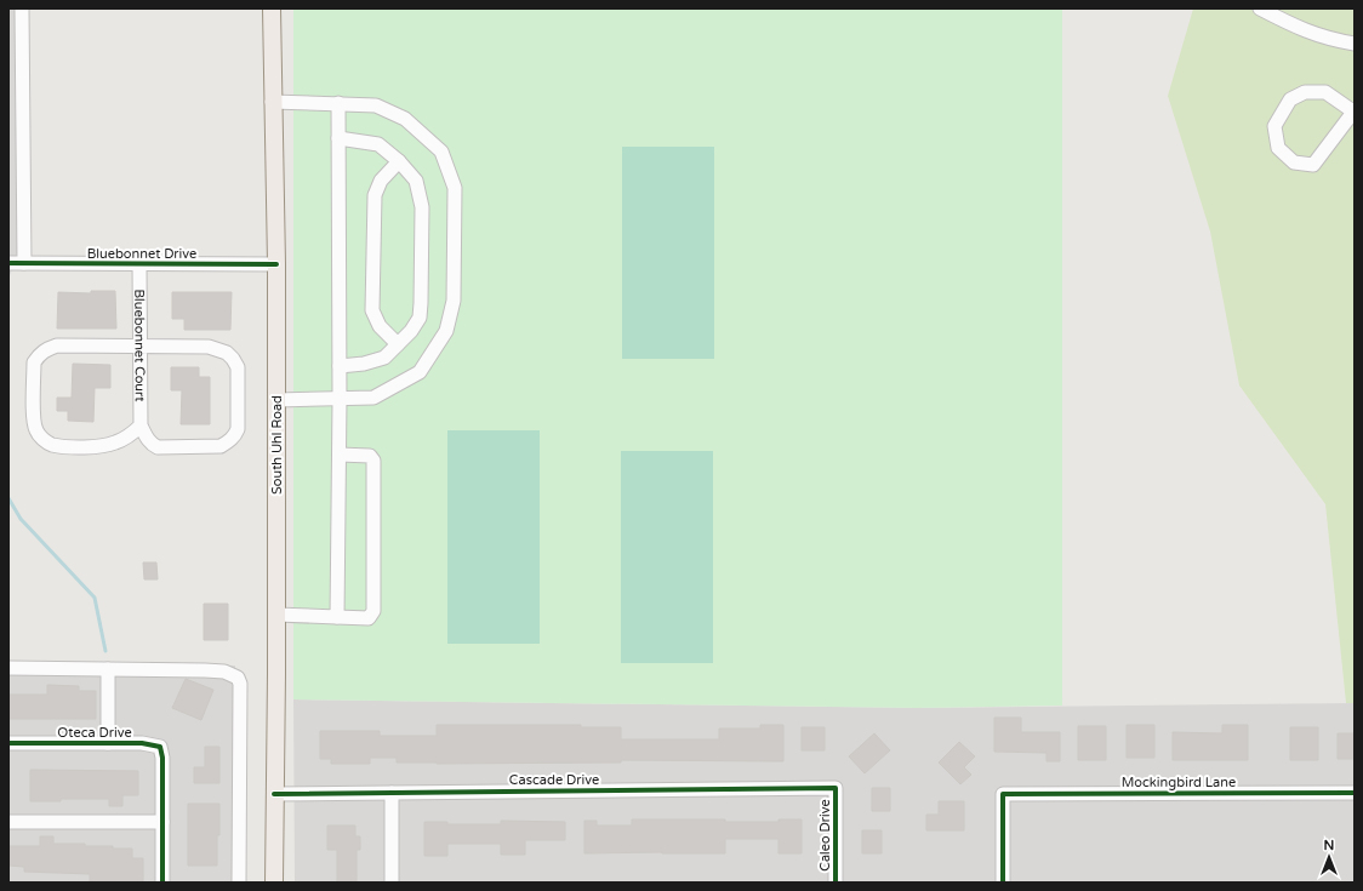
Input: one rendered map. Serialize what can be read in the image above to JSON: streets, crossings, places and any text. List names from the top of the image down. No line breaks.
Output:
{"streets":{"main road":["South Uhl Road"],"street":["Bluebonnet Drive","Bluebonnet Court","Oteca Drive","Cascade Drive","Mockingbird Lane","Caleo Drive"]},"crossings":[["Bluebonnet Drive","Bluebonnet Court"],["Bluebonnet Drive","South Uhl Road"],["South Uhl Road","Cascade Drive"],["Cascade Drive","Caleo Drive"]],"north":"top"}
